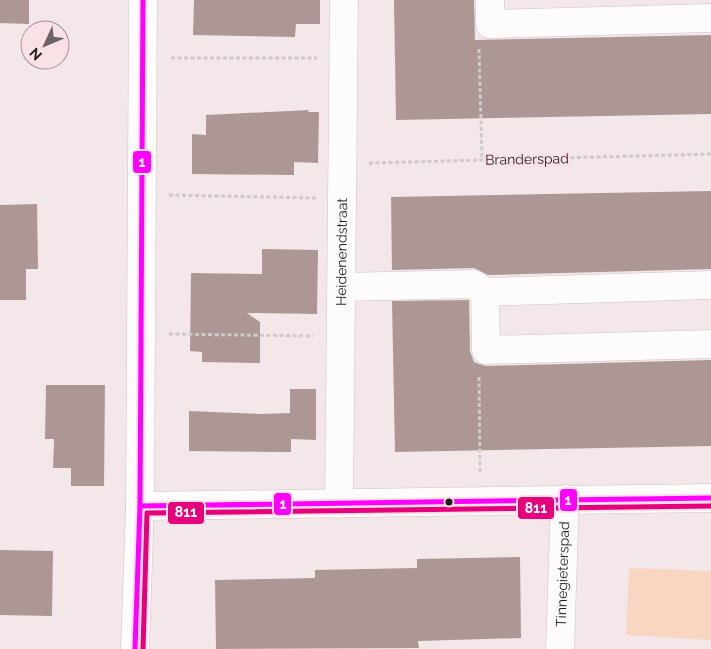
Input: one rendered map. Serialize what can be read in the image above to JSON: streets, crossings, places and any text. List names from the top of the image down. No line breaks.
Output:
{"streets":{"street":["Heidenendstraat","Tinnegieterspad"],"path":["Branderspad"]},"crossings":[["Branderspad","Heidenendstraat"]],"lines":["transit line 1","transit line 811"],"north":"bottom left"}
